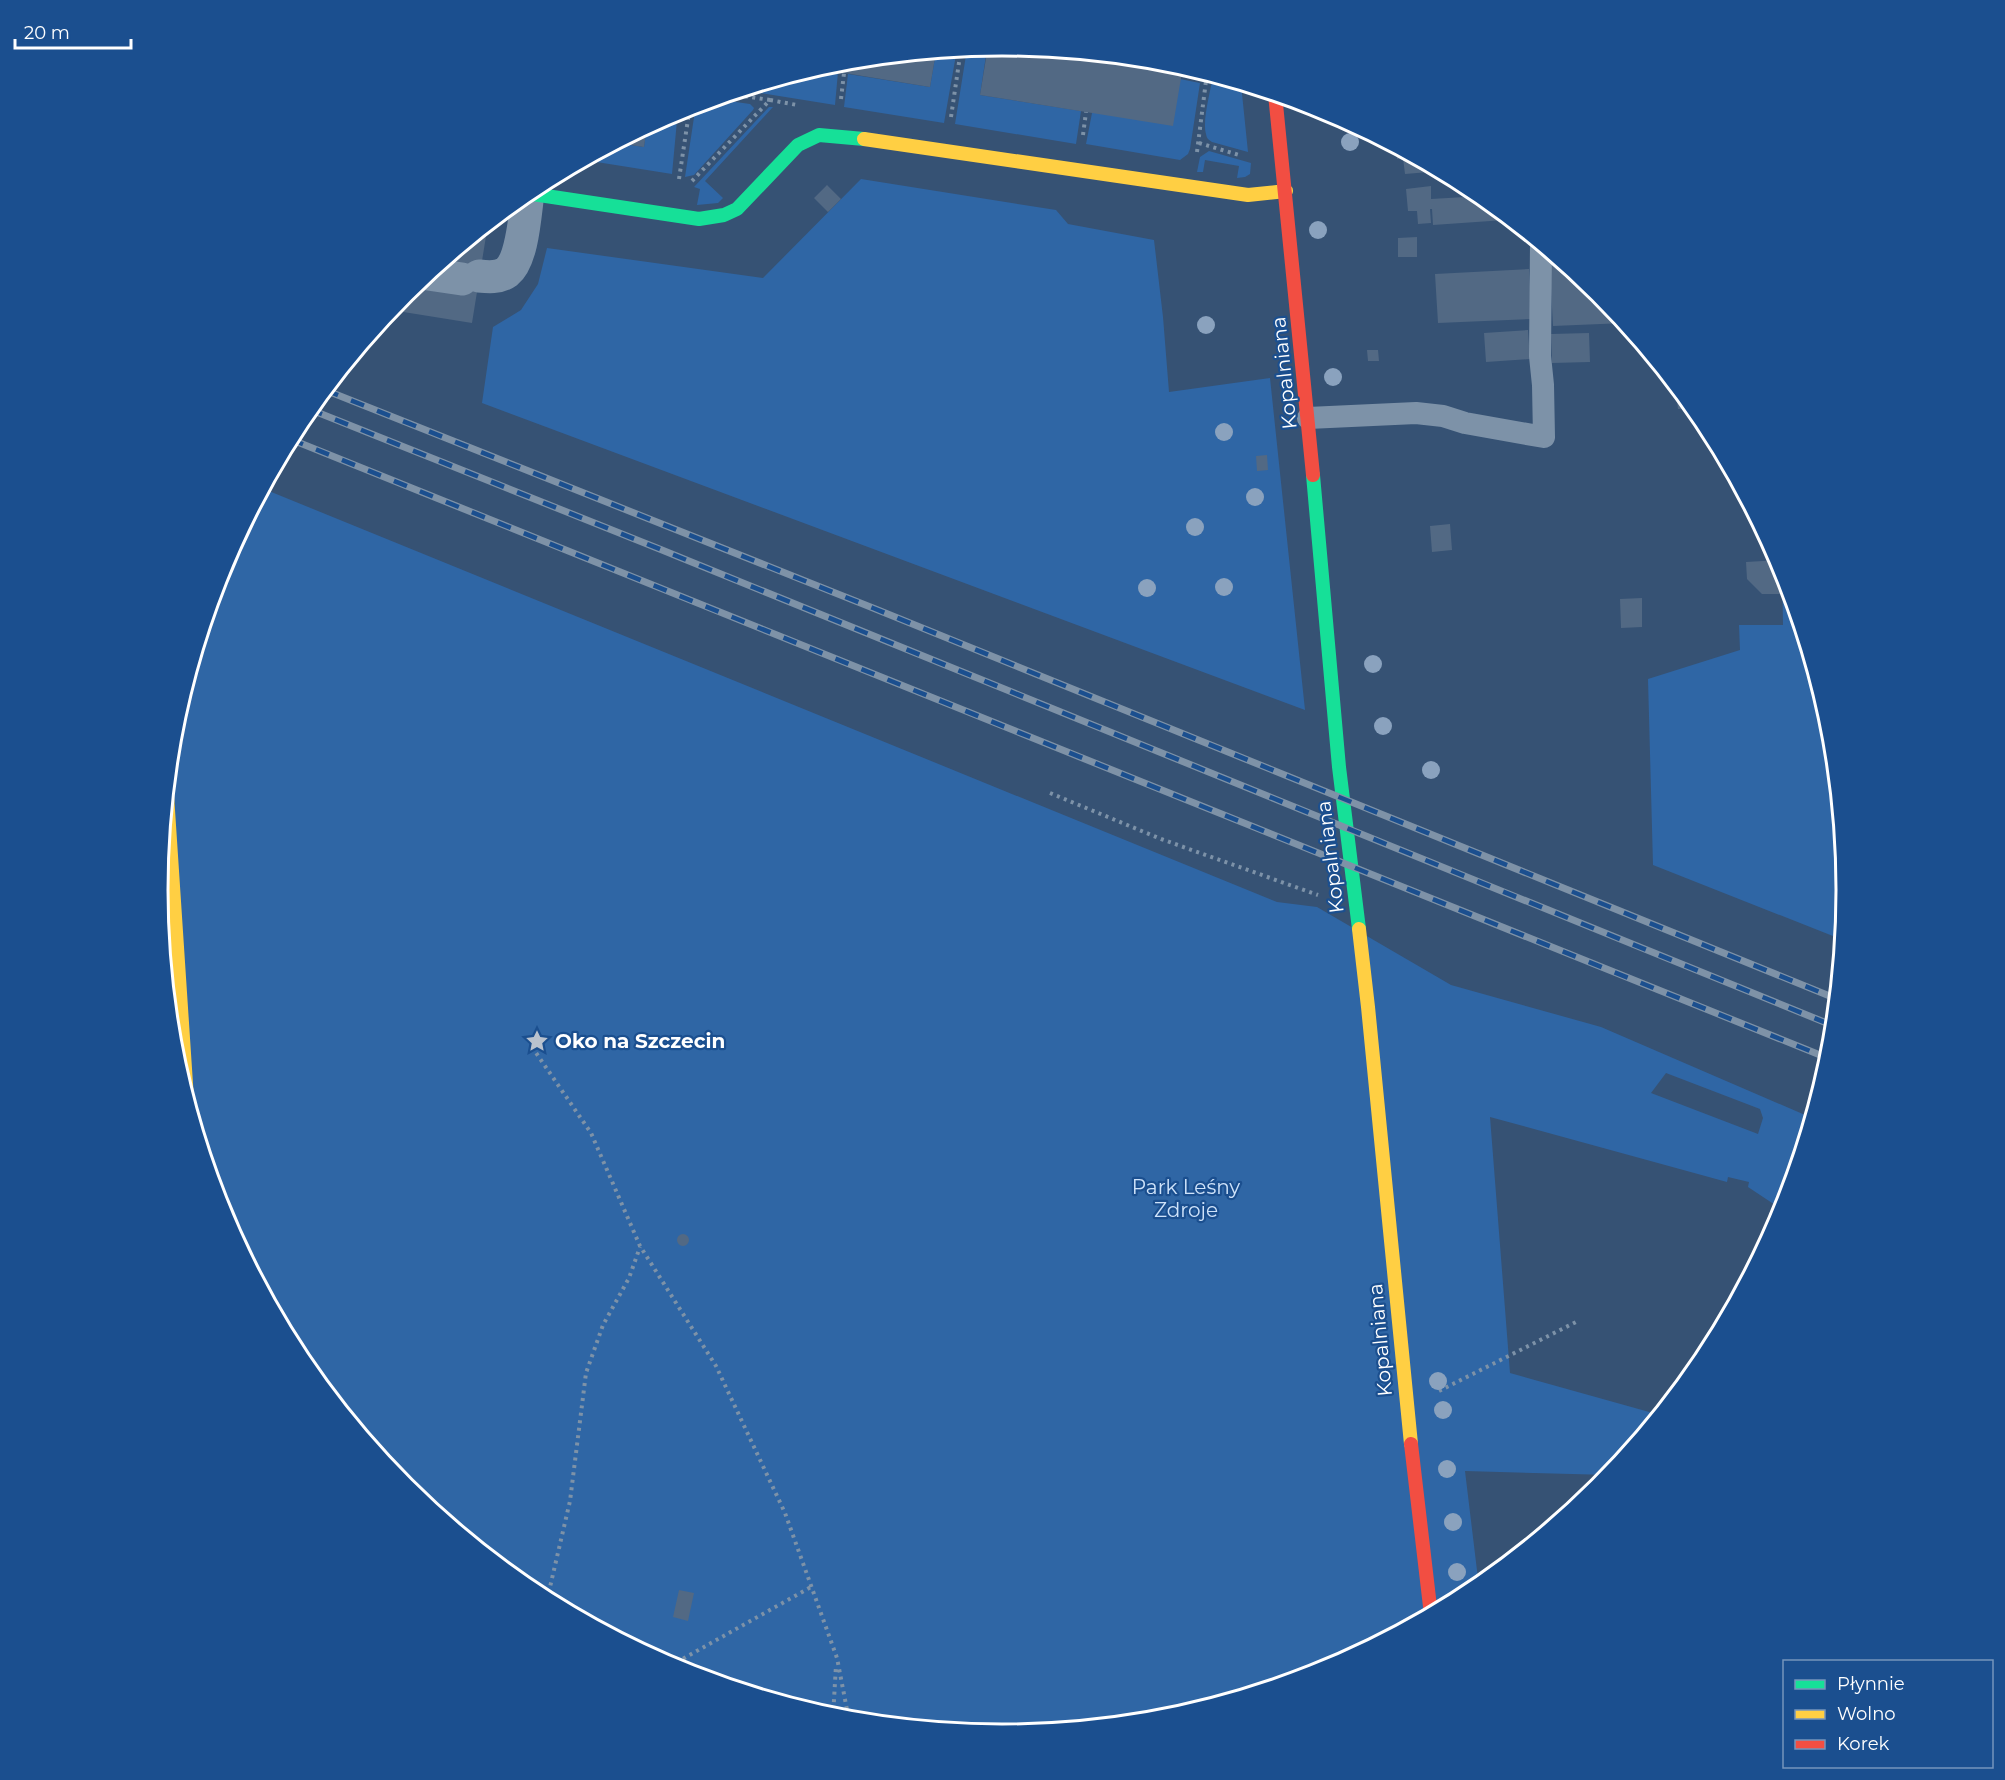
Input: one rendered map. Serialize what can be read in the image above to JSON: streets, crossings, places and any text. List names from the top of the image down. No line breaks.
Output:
{"streets":{"street":["Kopalniana"]},"parks":["Park Leśny Zdroje"],"places":{"place":["Oko na Szczecin"]},"legend":["Płynnie","Wolno","Korek"],"scale_bar":"20 m"}
